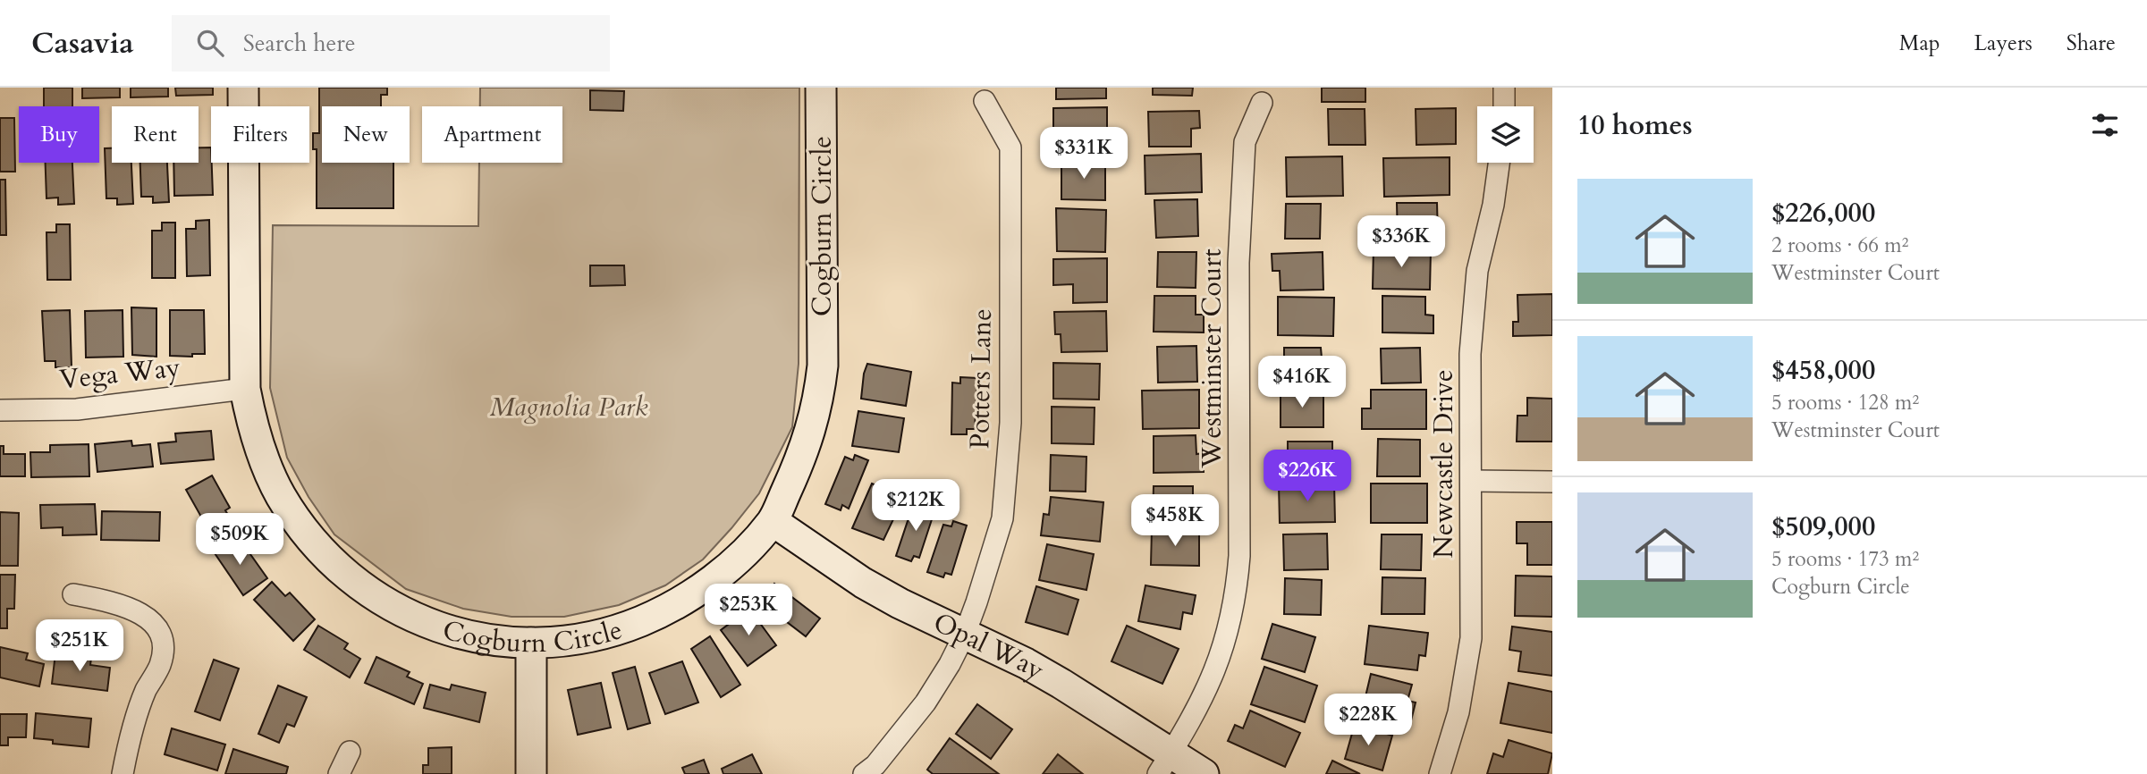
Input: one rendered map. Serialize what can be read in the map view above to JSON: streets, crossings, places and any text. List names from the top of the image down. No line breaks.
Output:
{"streets":{"street":["Cogburn Circle","Westminster Court","Vega Way","Potters Lane","Newcastle Drive","Opal Way"]},"crossings":[["Cogburn Circle","Vega Way"],["Cogburn Circle","Opal Way"],["Westminster Court","Opal Way"],["Potters Lane","Opal Way"]],"parks":["Magnolia Park"],"page":{"header":"Casavia","search":"Search here","nav":["Map","Layers","Share"],"heading":"10 homes","chip":["Buy","Rent","Filters","New","Apartment"],"price":["$331K","$336K","$416K","$226K","$212K","$458K","$509K","$253K","$251K","$228K"],"list":[{"name":"$226,000","note":"2 rooms · 66 m² · Westminster Court"},{"name":"$458,000","note":"5 rooms · 128 m² · Westminster Court"},{"name":"$509,000","note":"5 rooms · 173 m² · Cogburn Circle"}]}}
